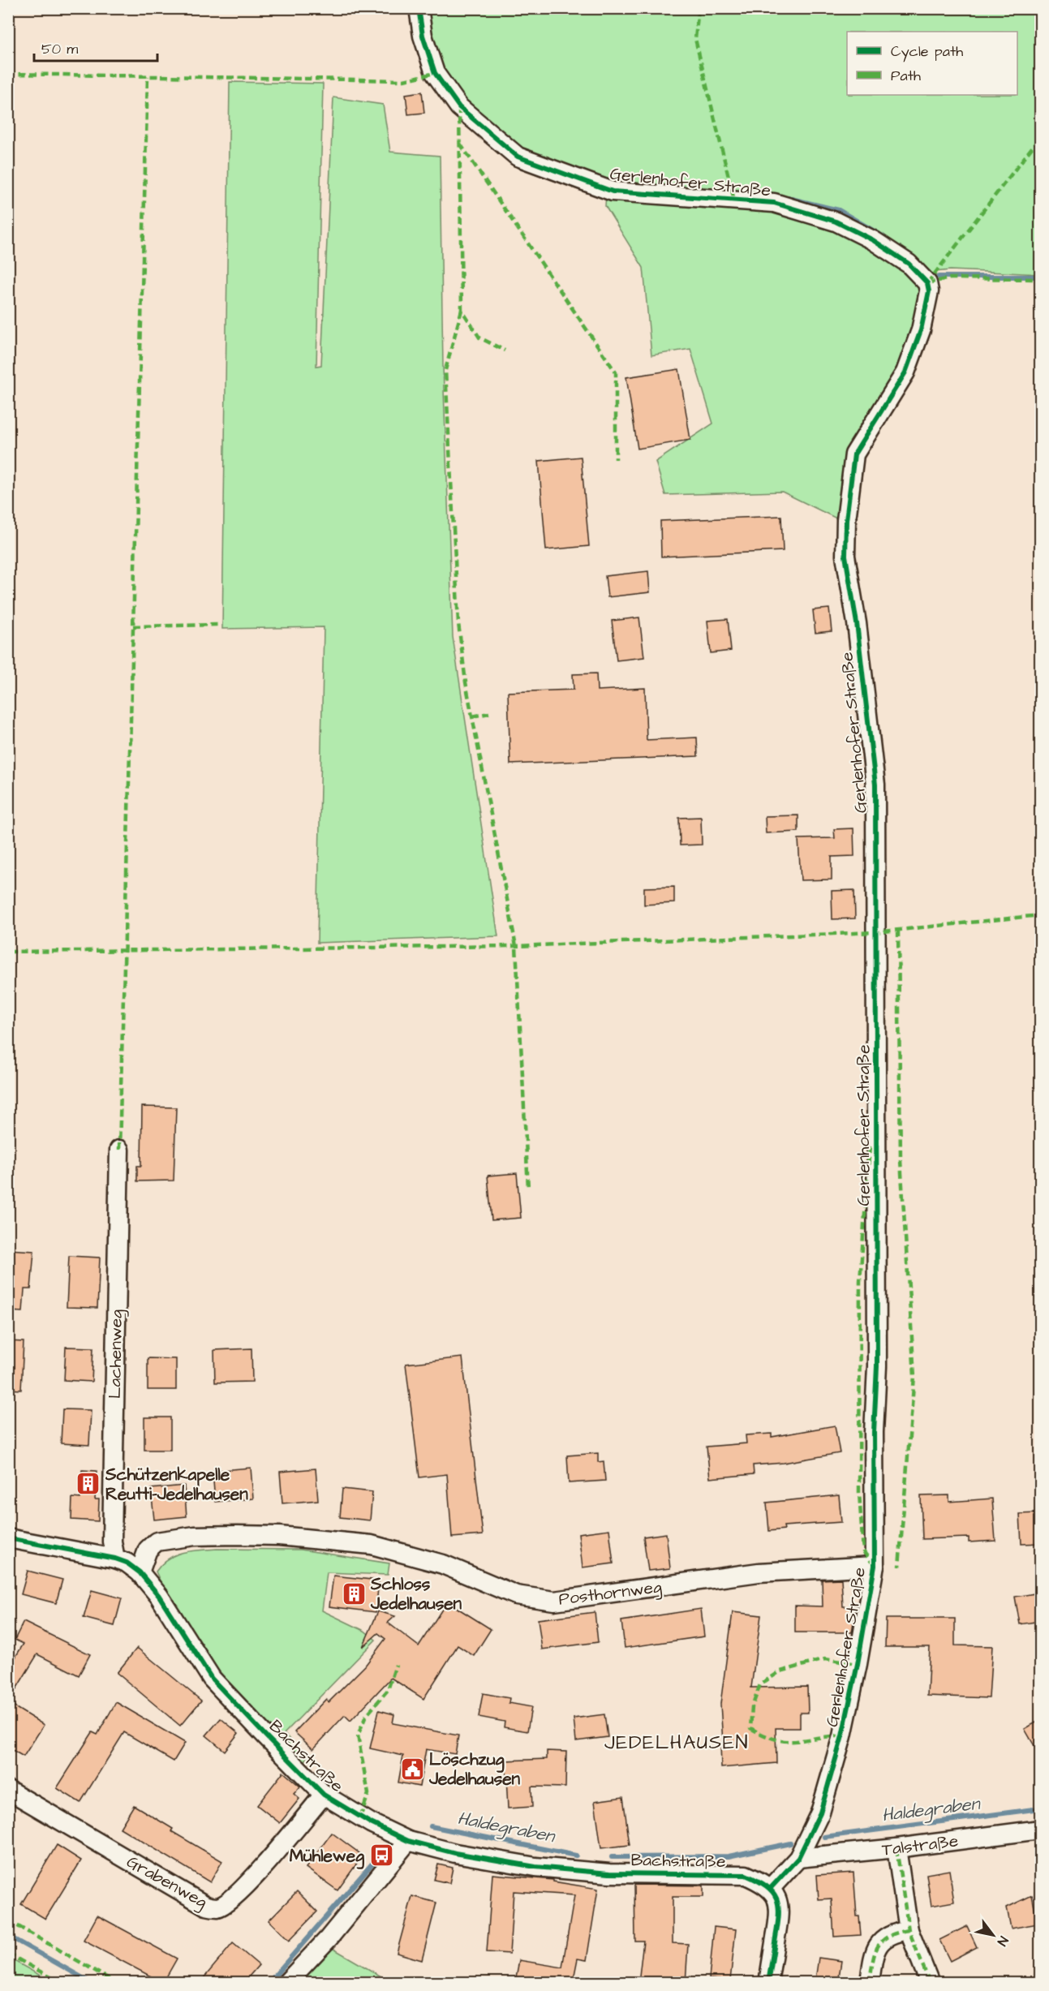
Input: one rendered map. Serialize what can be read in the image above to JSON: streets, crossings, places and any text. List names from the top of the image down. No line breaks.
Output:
{"streets":{"street":["Gerlenhofer Straße","Lachenweg","Posthornweg","Bachstraße","Talstraße","Grabenweg"]},"crossings":[["Gerlenhofer Straße","Posthornweg"],["Gerlenhofer Straße","Bachstraße"],["Gerlenhofer Straße","Talstraße"],["Lachenweg","Bachstraße"],["Posthornweg","Bachstraße"],["Bachstraße","Grabenweg"]],"districts":["JEDELHAUSEN"],"water":["Haldegraben"],"places":{"building":["Schützenkapelle Reutti-Jedelhausen","Schloss Jedelhausen"],"public building":["Löschzug Jedelhausen"],"bus stop":["Mühleweg"]},"legend":["Cycle path","Path"],"scale_bar":"50 m","north":"bottom right"}
